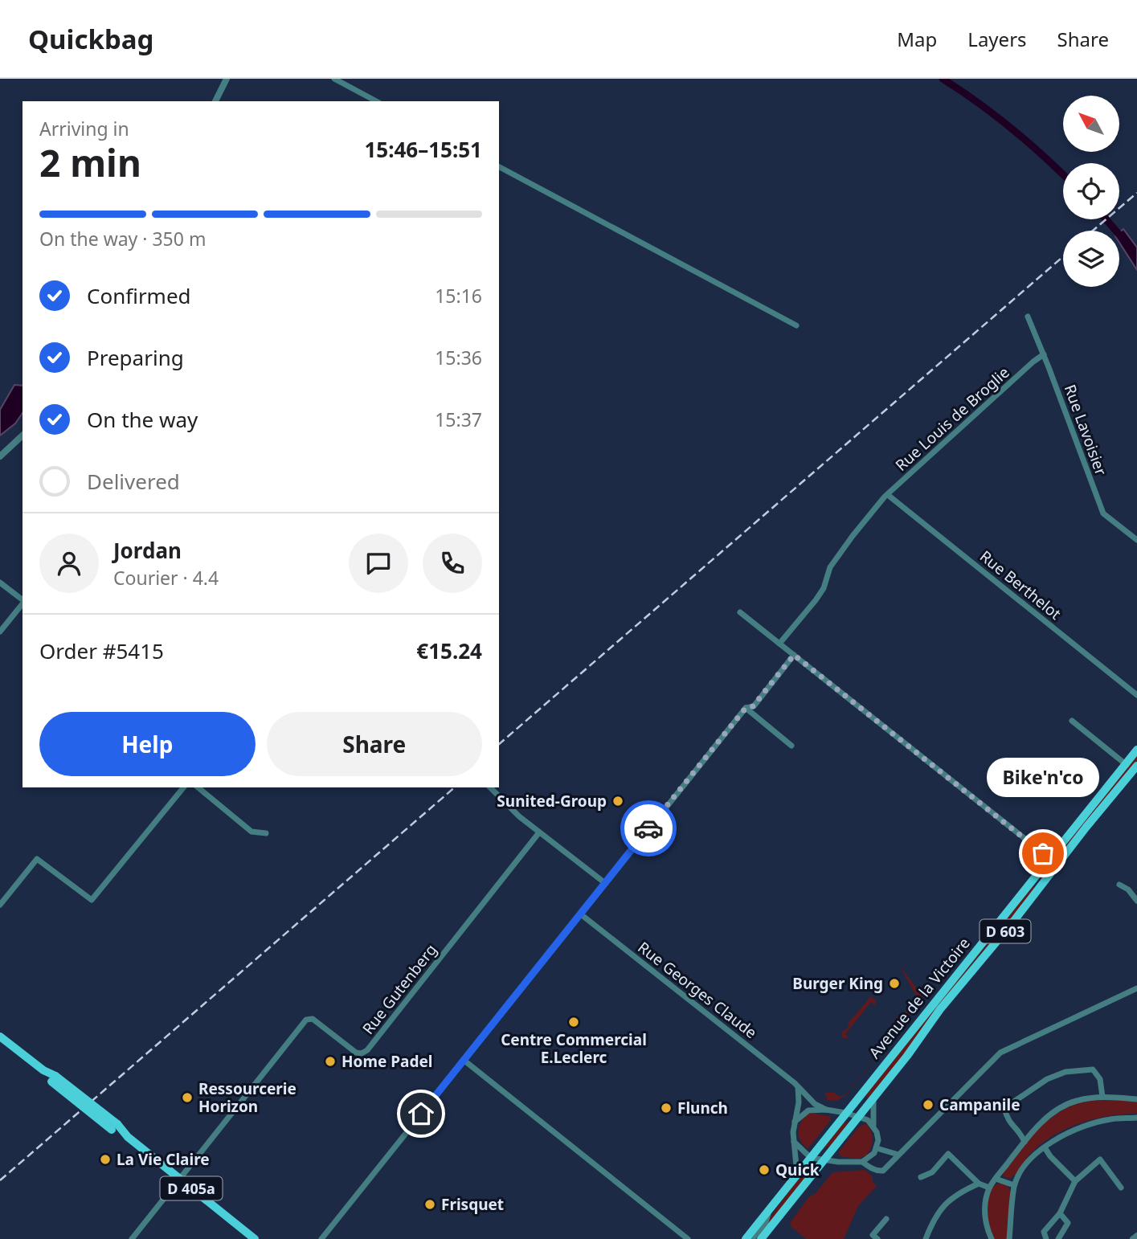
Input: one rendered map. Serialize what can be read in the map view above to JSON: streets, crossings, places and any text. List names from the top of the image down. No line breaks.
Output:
{"streets":{"main road":["D 603","Avenue de la Victoire","D 405a"],"street":["Rue Louis de Broglie","Rue Lavoisier","Rue Berthelot","Rue Gutenberg","Rue Georges Claude"]},"crossings":[["Rue Louis de Broglie","Rue Lavoisier"],["Rue Louis de Broglie","Rue Berthelot"],["Rue Gutenberg","D 405a"]],"places":["Sunited-Group","Bike'n'co","Burger King","Centre Commercial E.Leclerc","Home Padel","Ressourcerie Horizon","Campanile","Flunch","La Vie Claire","Quick","Frisquet"],"north":"top left","page":{"header":"Quickbag","nav":["Map","Layers","Share"],"heading":["2 min","Arriving in","15:46–15:51"],"panel":["Jordan","Courier · 4.4","Order #5415","€15.24"],"bar":"On the way · 350 m","list":[["Confirmed","15:16"],["Preparing","15:36"],["On the way","15:37"],"Delivered"],"buttons":["Help","Share"],"bubble":"Bike'n'co"}}
